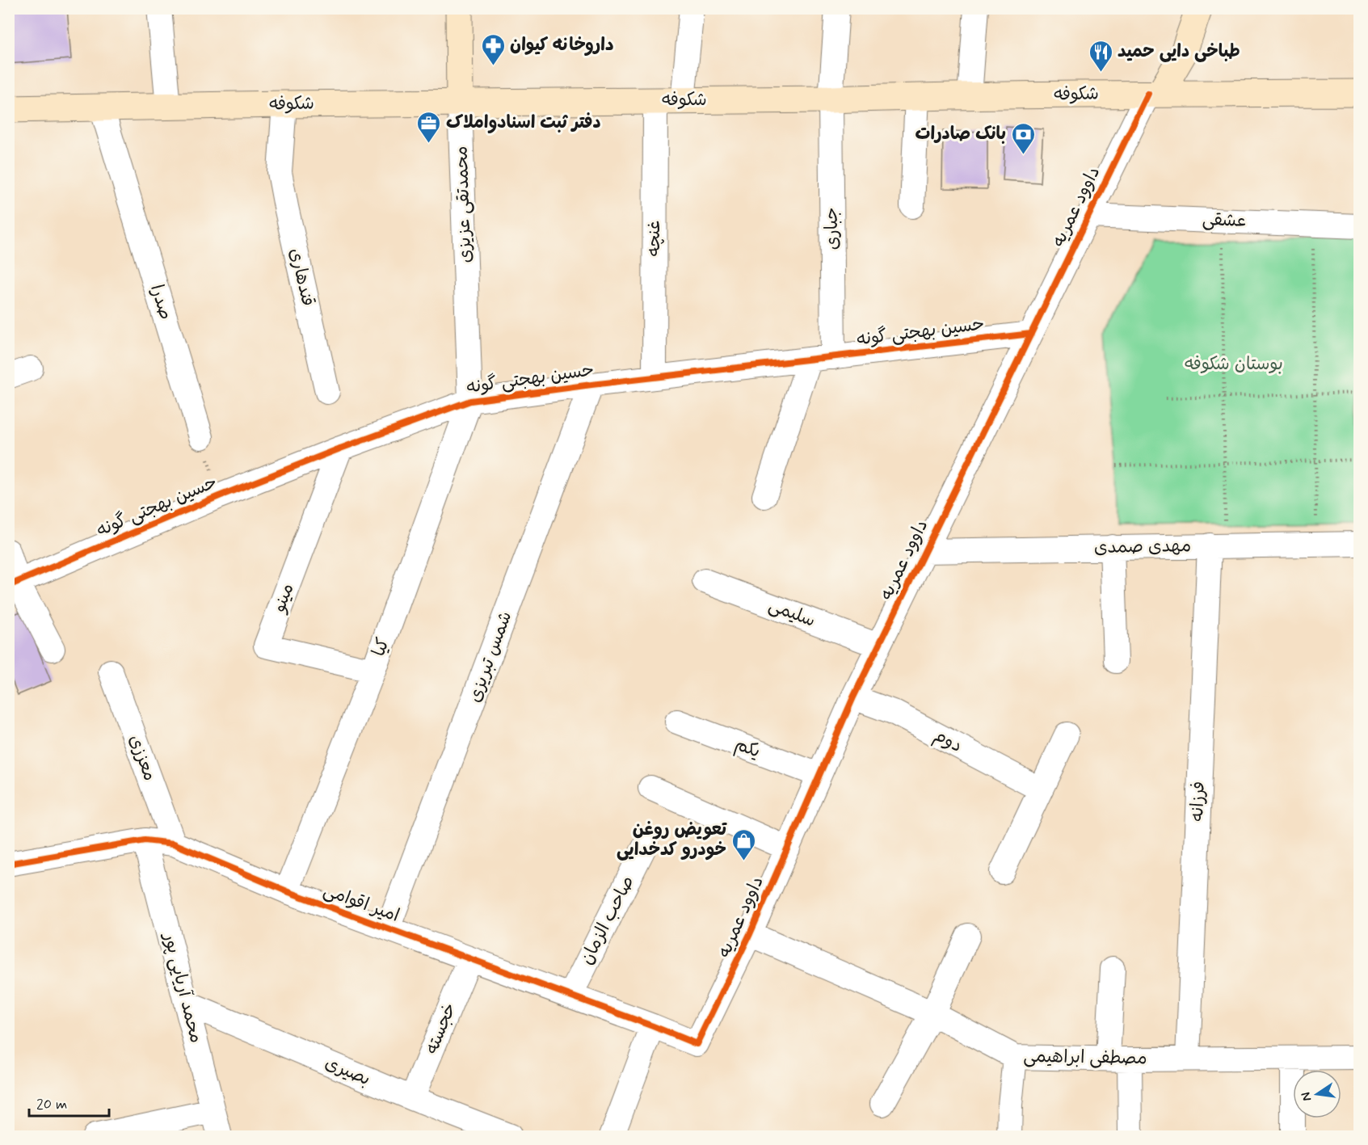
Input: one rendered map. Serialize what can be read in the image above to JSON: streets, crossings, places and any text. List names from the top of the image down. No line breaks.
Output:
{"streets":{"main road":["شکوفه","محمدتقی عزیزی"],"street":["داوود عمریه","عشقی","جباری","غنچه","قندهاری","صدرا","حسین بهجتی گونه","مهدی صمدی","مینو","سلیمی","کیا","شمس تبریزی","دوم","یکم","معززی","فرزانه","امیر اقوامی","صاحب الزمان","محمد آریایی پور","خجسته","مصطفی ابراهیمی","بصیری"]},"crossings":[["شکوفه","محمدتقی عزیزی"],["شکوفه","داوود عمریه"],["شکوفه","جباری"],["شکوفه","غنچه"],["شکوفه","قندهاری"],["شکوفه","صدرا"],["محمدتقی عزیزی","حسین بهجتی گونه"],["محمدتقی عزیزی","کیا"],["داوود عمریه","عشقی"],["داوود عمریه","حسین بهجتی گونه"],["داوود عمریه","مهدی صمدی"],["داوود عمریه","سلیمی"],["داوود عمریه","دوم"],["داوود عمریه","یکم"],["داوود عمریه","امیر اقوامی"],["داوود عمریه","مصطفی ابراهیمی"],["جباری","حسین بهجتی گونه"],["غنچه","حسین بهجتی گونه"],["حسین بهجتی گونه","مینو"],["حسین بهجتی گونه","کیا"],["حسین بهجتی گونه","شمس تبریزی"],["مهدی صمدی","فرزانه"],["مینو","کیا"],["کیا","امیر اقوامی"],["شمس تبریزی","امیر اقوامی"],["معززی","امیر اقوامی"],["فرزانه","مصطفی ابراهیمی"],["امیر اقوامی","صاحب الزمان"],["امیر اقوامی","محمد آریایی پور"],["امیر اقوامی","خجسته"],["محمد آریایی پور","بصیری"],["خجسته","بصیری"]],"parks":["بوستان شکوفه"],"places":{"pharmacy":["داروخانه کیوان"],"restaurant":["طباخی دایی حمید"],"office":["دفتر ثبت اسنادواملاک"],"bank":["بانک صادرات"],"shop":["تعویض روغن خودرو کدخدایی"]},"scale_bar":"20 m","north":"left"}
